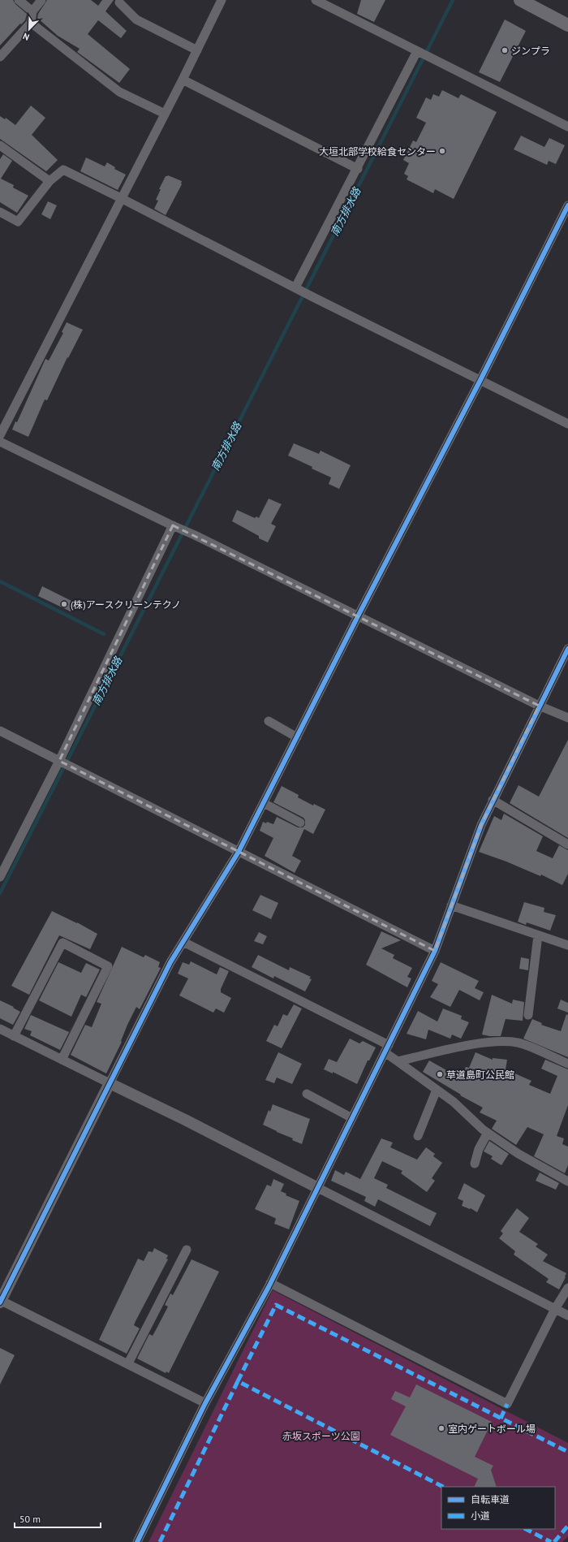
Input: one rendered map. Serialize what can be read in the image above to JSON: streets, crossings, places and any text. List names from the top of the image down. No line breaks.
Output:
{"water":["南方排水路"],"parks":["赤坂スポーツ公園"],"places":["ジンプラ","大垣北部学校給食センター","(株)アースクリーンテクノ","草道島町公民館","室内ゲートボール場"],"legend":["自転車道","小道"],"scale_bar":"50 m","north":"bottom left"}
